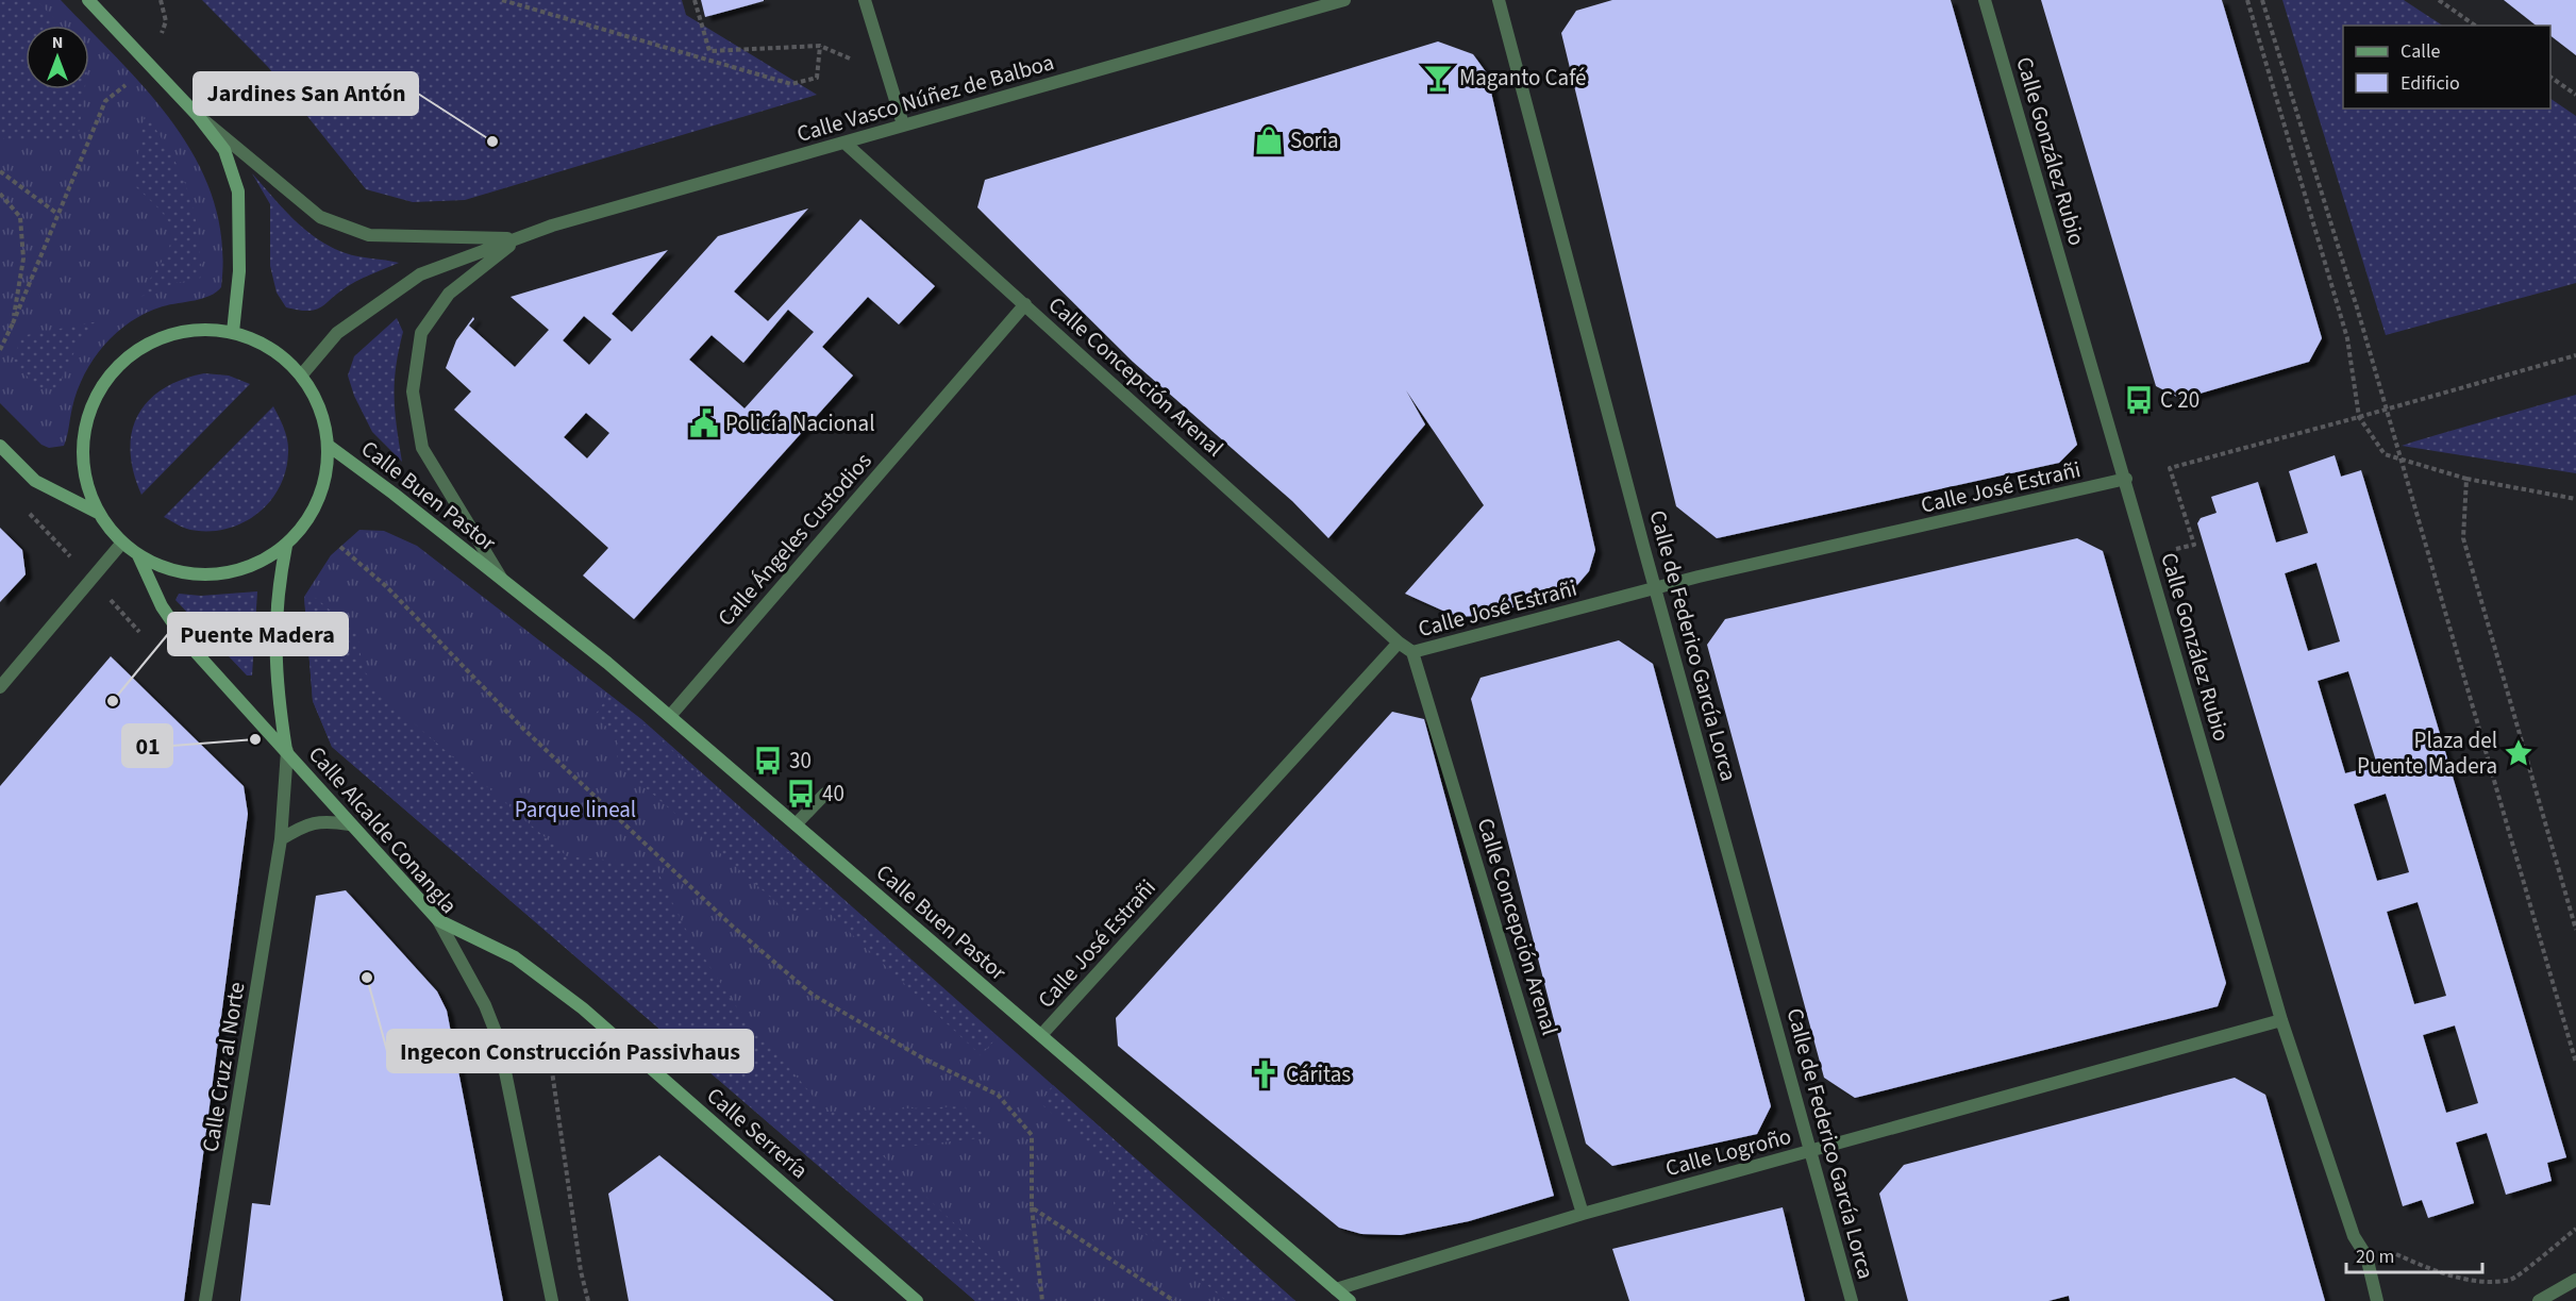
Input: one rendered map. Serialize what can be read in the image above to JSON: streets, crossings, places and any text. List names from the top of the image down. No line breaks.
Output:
{"streets":{"main road":["Calle Buen Pastor","Calle Alcalde Conangla","Calle Serrería"],"street":["Calle Vasco Núñez de Balboa","Calle González Rubio","Calle Concepción Arenal","Calle José Estrañi","Calle Ángeles Custodios","Calle de Federico García Lorca","Calle Cruz al Norte","Calle Logroño"]},"crossings":[["Calle Vasco Núñez de Balboa","Calle Concepción Arenal"],["Calle Vasco Núñez de Balboa","Calle Buen Pastor"],["Calle González Rubio","Calle José Estrañi"],["Calle González Rubio","Calle Logroño"],["Calle Concepción Arenal","Calle José Estrañi"],["Calle Concepción Arenal","Calle Ángeles Custodios"],["Calle Concepción Arenal","Calle Logroño"],["Calle José Estrañi","Calle Buen Pastor"],["Calle José Estrañi","Calle de Federico García Lorca"],["Calle Buen Pastor","Calle Ángeles Custodios"],["Calle Buen Pastor","Calle Logroño"],["Calle de Federico García Lorca","Calle Logroño"],["Calle Alcalde Conangla","Calle Cruz al Norte"],["Calle Alcalde Conangla","Calle Serrería"]],"parks":["Parque lineal"],"places":{"bar":["Maganto Café"],"shop":["Soria"],"other":["Jardines San Antón","Puente Madera","01","Ingecon Construcción Passivhaus"],"bus stop":["C 20","30","40"],"public building":["Policía Nacional"],"place":["Plaza del Puente Madera"],"church":["Cáritas"]},"legend":["Calle","Edificio"],"scale_bar":"20 m","north":"top"}
